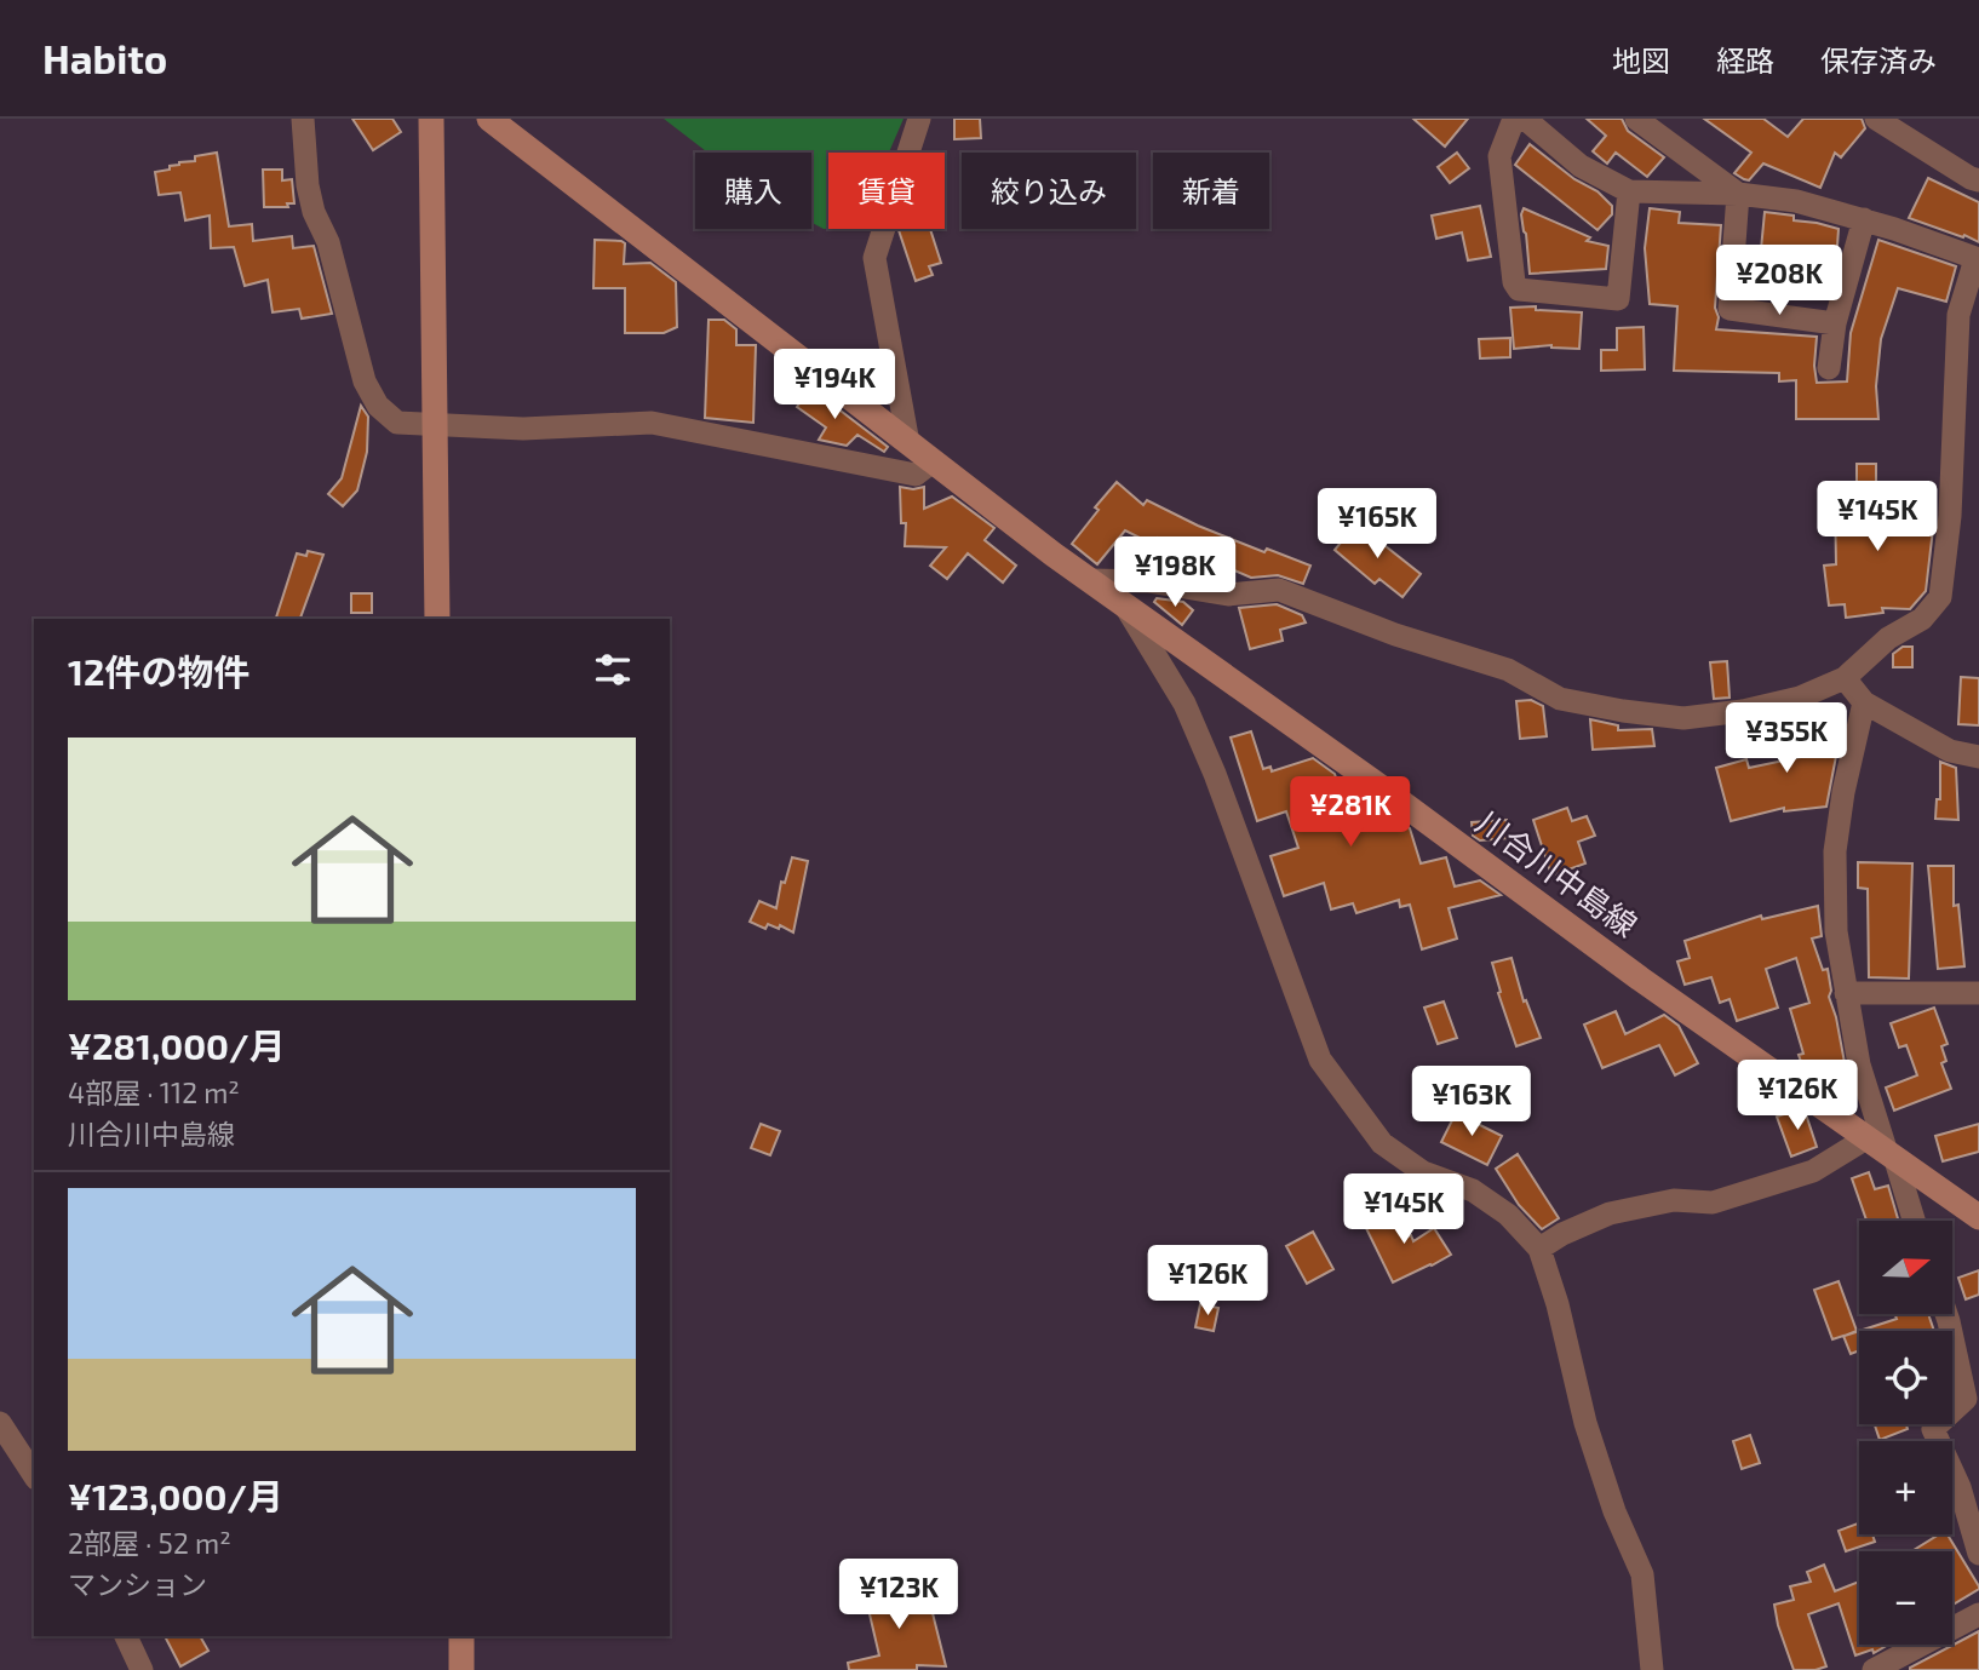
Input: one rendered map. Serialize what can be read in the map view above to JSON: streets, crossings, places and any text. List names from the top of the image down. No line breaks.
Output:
{"streets":{"main road":["川合川中島線"]},"north":"right","page":{"header":"Habito","nav":["地図","経路","保存済み"],"chip":["購入","賃貸","絞り込み","新着"],"price":["¥208K","¥194K","¥145K","¥165K","¥198K","¥355K","¥281K","¥126K","¥163K","¥145K","¥126K","¥123K"],"heading":"12件の物件","list":[{"name":"¥281,000/月","note":"4部屋 · 112 m² · 川合川中島線"},{"name":"¥123,000/月","note":"2部屋 · 52 m² · マンション"}],"map_buttons":["+","−"]}}
